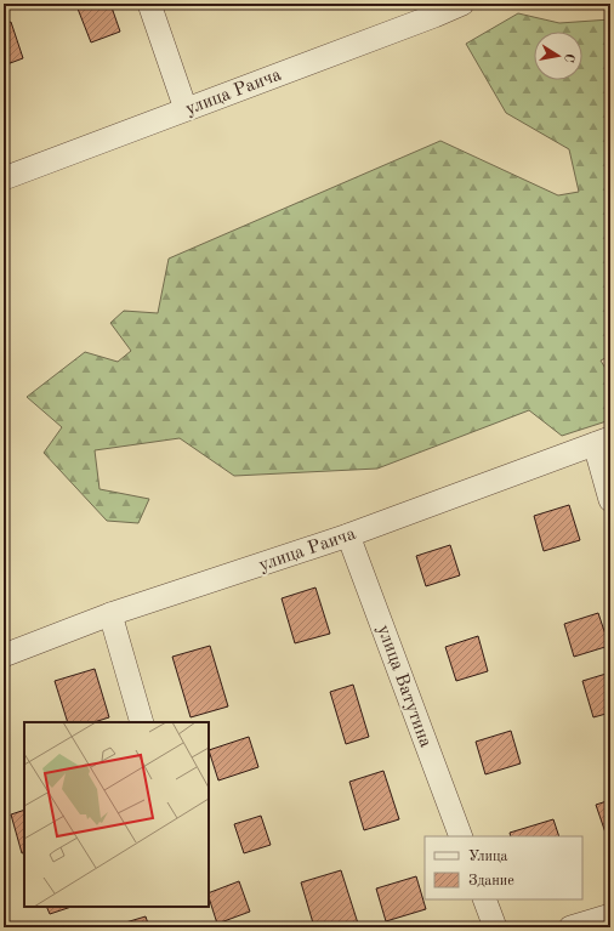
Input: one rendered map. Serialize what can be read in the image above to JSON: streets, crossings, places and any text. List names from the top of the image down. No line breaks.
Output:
{"streets":{"street":["улица Раича","улица Ватутина"]},"crossings":[["улица Раича","улица Ватутина"]],"legend":["Улица","Здание"],"north":"right"}
